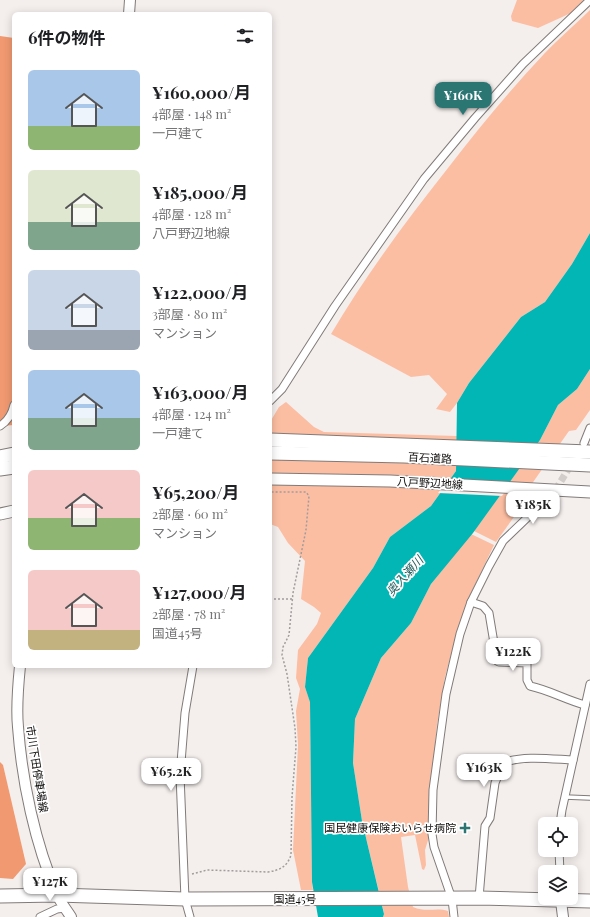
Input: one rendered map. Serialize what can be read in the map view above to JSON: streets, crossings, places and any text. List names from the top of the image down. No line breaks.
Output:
{"streets":{"highway":["百石道路","国道45号"],"main road":["八戸野辺地線","市川下田停車場線"]},"crossings":[["市川下田停車場線","国道45号"]],"water":["奥入瀬川"],"places":{"health":["国民健康保険おいらせ病院"]},"page":{"heading":"6件の物件","list":[{"name":"¥160,000/月","note":"4部屋 · 148 m² · 一戸建て"},{"name":"¥185,000/月","note":"4部屋 · 128 m² · 八戸野辺地線"},{"name":"¥122,000/月","note":"3部屋 · 80 m² · マンション"},{"name":"¥163,000/月","note":"4部屋 · 124 m² · 一戸建て"},{"name":"¥65,200/月","note":"2部屋 · 60 m² · マンション"},{"name":"¥127,000/月","note":"2部屋 · 78 m² · 国道45号"}],"price":["¥160K","¥185K","¥122K","¥163K","¥65.2K","¥127K"]}}
